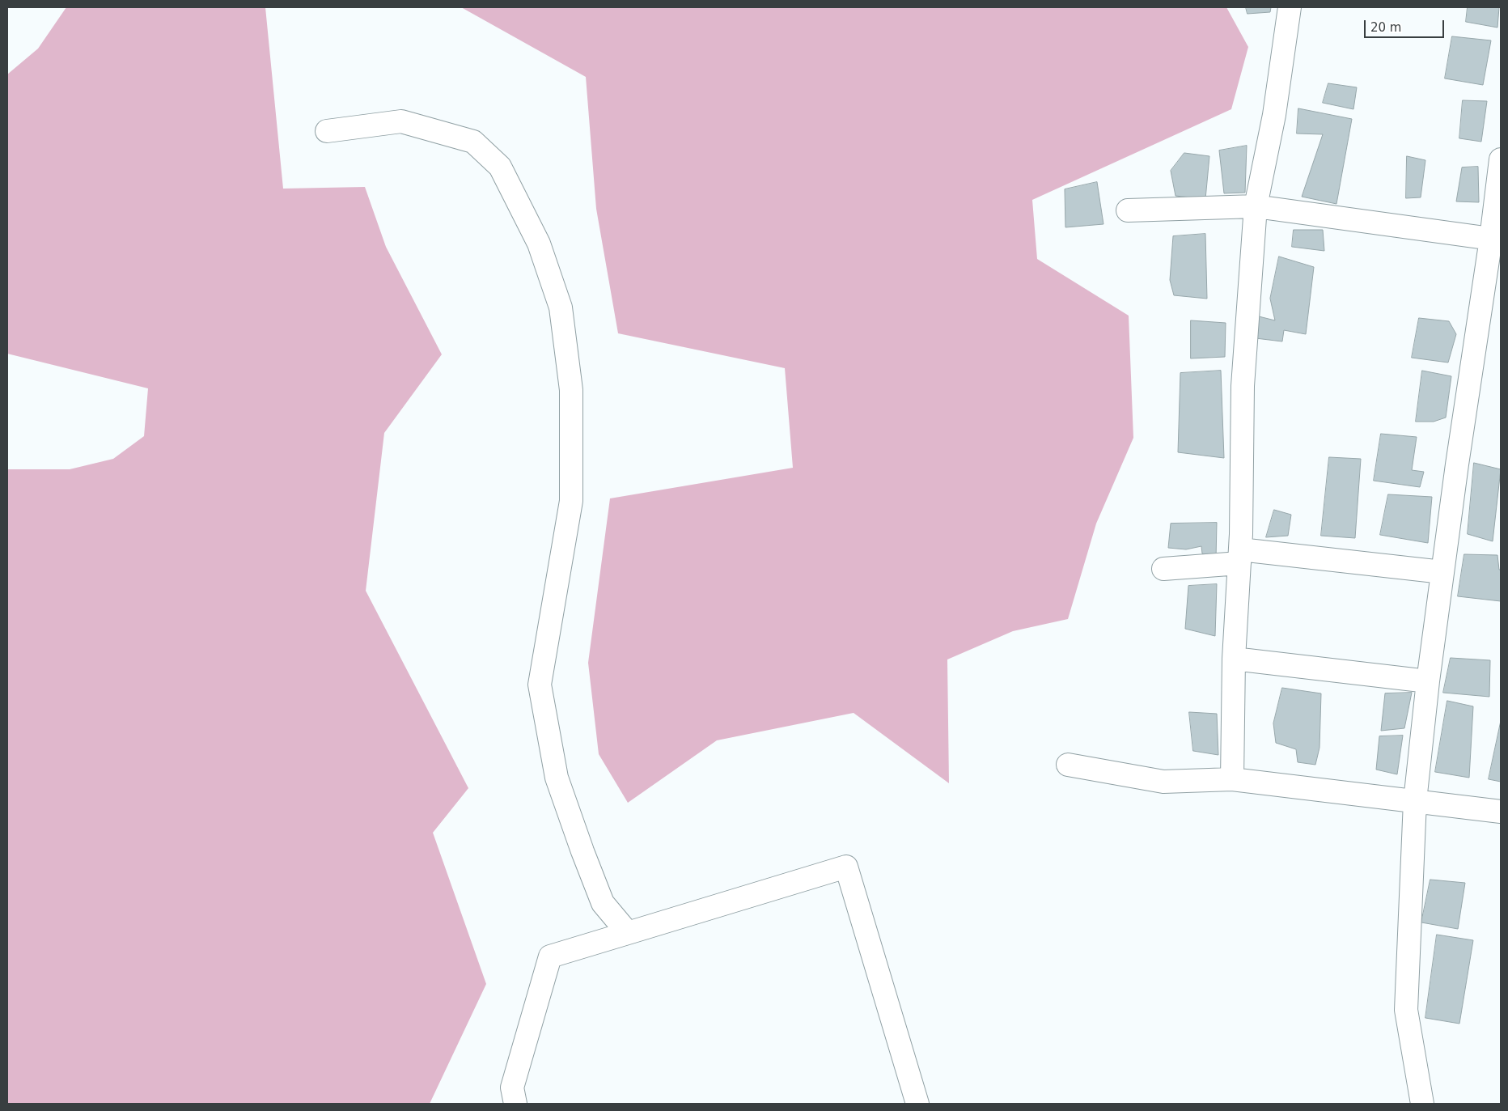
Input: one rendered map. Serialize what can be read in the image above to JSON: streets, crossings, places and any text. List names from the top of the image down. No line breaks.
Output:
{"scale_bar":"20 m"}
